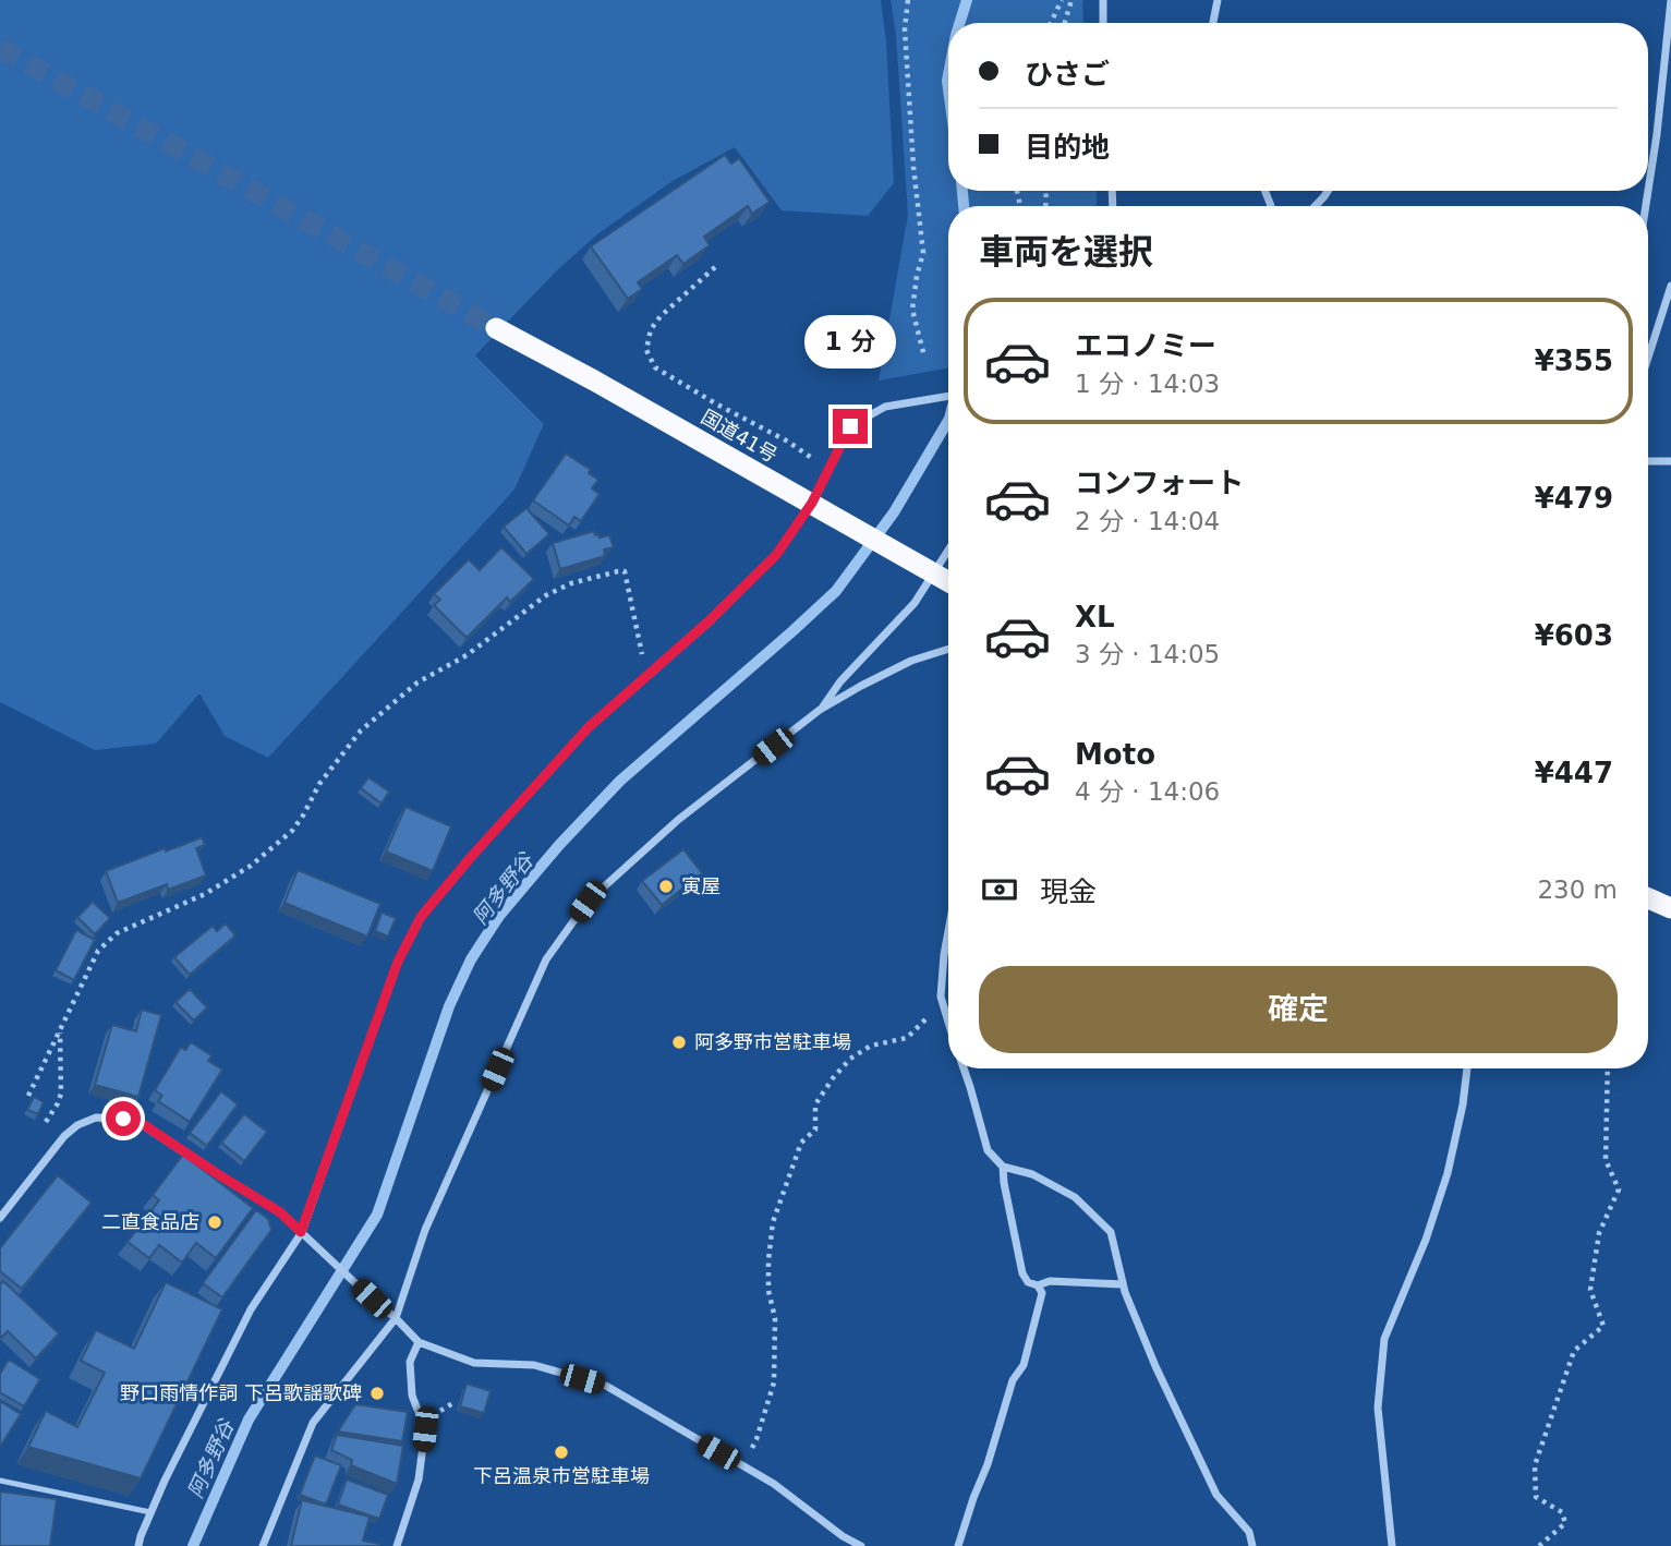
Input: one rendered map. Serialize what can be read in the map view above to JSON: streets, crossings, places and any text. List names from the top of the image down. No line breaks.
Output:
{"streets":{"highway":["国道41号"]},"water":["阿多野谷"],"places":["寅屋","阿多野市営駐車場","二直食品店","野口雨情作詞 下呂歌謡歌碑","下呂温泉市営駐車場"],"page":{"banner":["ひさご","目的地"],"heading":"車両を選択","list":[{"name":"エコノミー","note":"1 分 · 14:03","value":"¥355"},{"name":"コンフォート","note":"2 分 · 14:04","value":"¥479"},{"name":"XL","note":"3 分 · 14:05","value":"¥603"},{"name":"Moto","note":"4 分 · 14:06","value":"¥447"}],"bubble":"1 分","pay":["現金","230 m"],"buttons":"確定"}}
